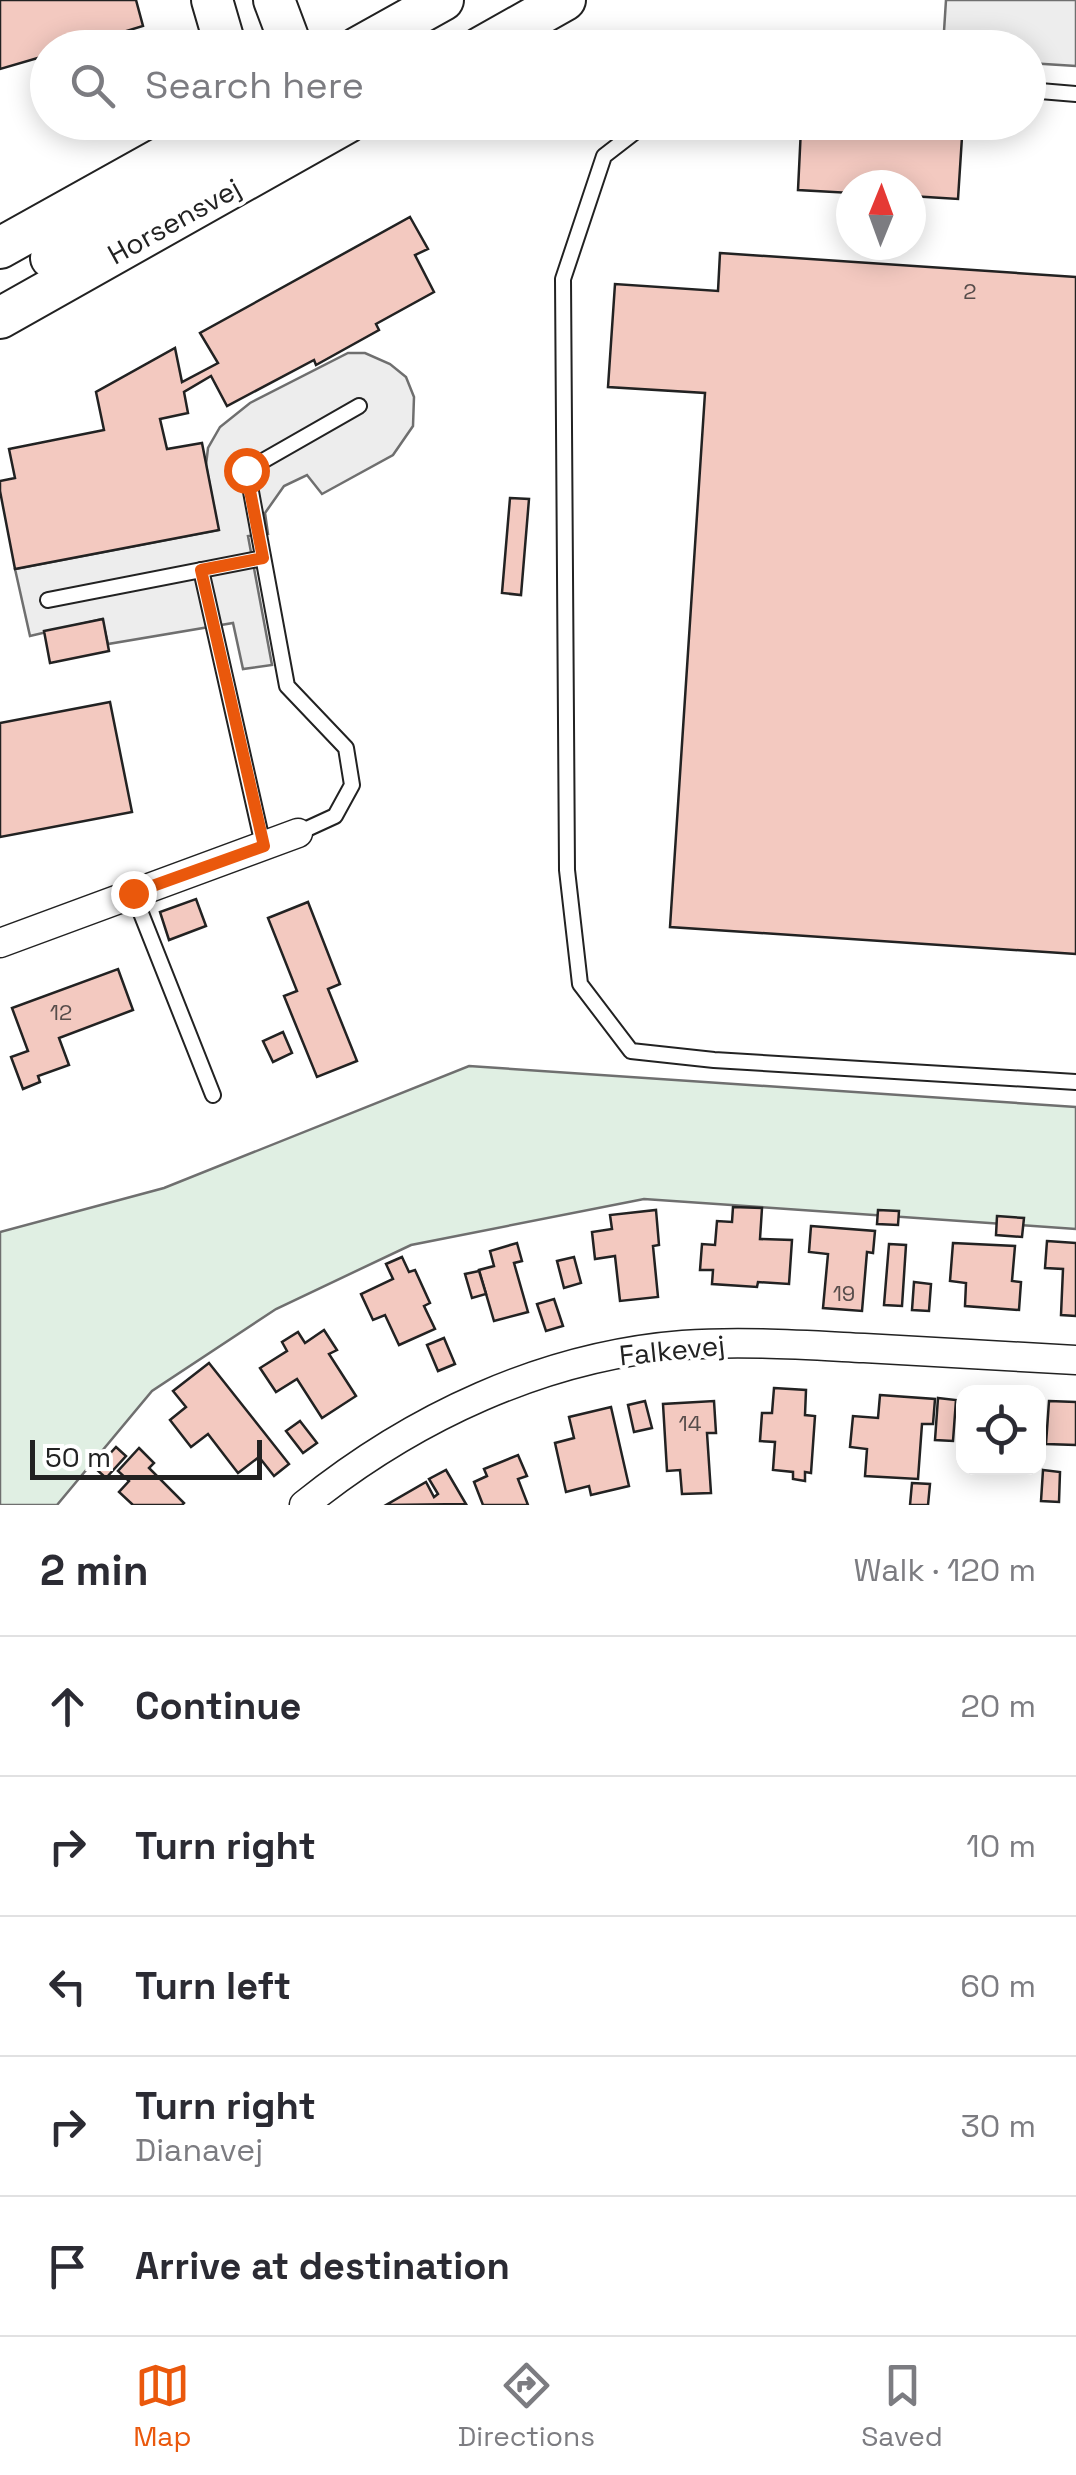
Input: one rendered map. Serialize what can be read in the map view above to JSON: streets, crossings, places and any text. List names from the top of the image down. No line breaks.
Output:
{"streets":{"main road":["Horsensvej"],"street":["Falkevej"]},"house_numbers":["2","12","19","14"],"scale_bar":"50 m","north":"top","page":{"search":"Search here","scale":"50 m","heading":["2 min","Walk · 120 m"],"list":[["Continue","20 m"],["Turn right","10 m"],["Turn left","60 m"],["Turn right","Dianavej","30 m"],"Arrive at destination"],"nav":["Map","Directions","Saved"]}}
